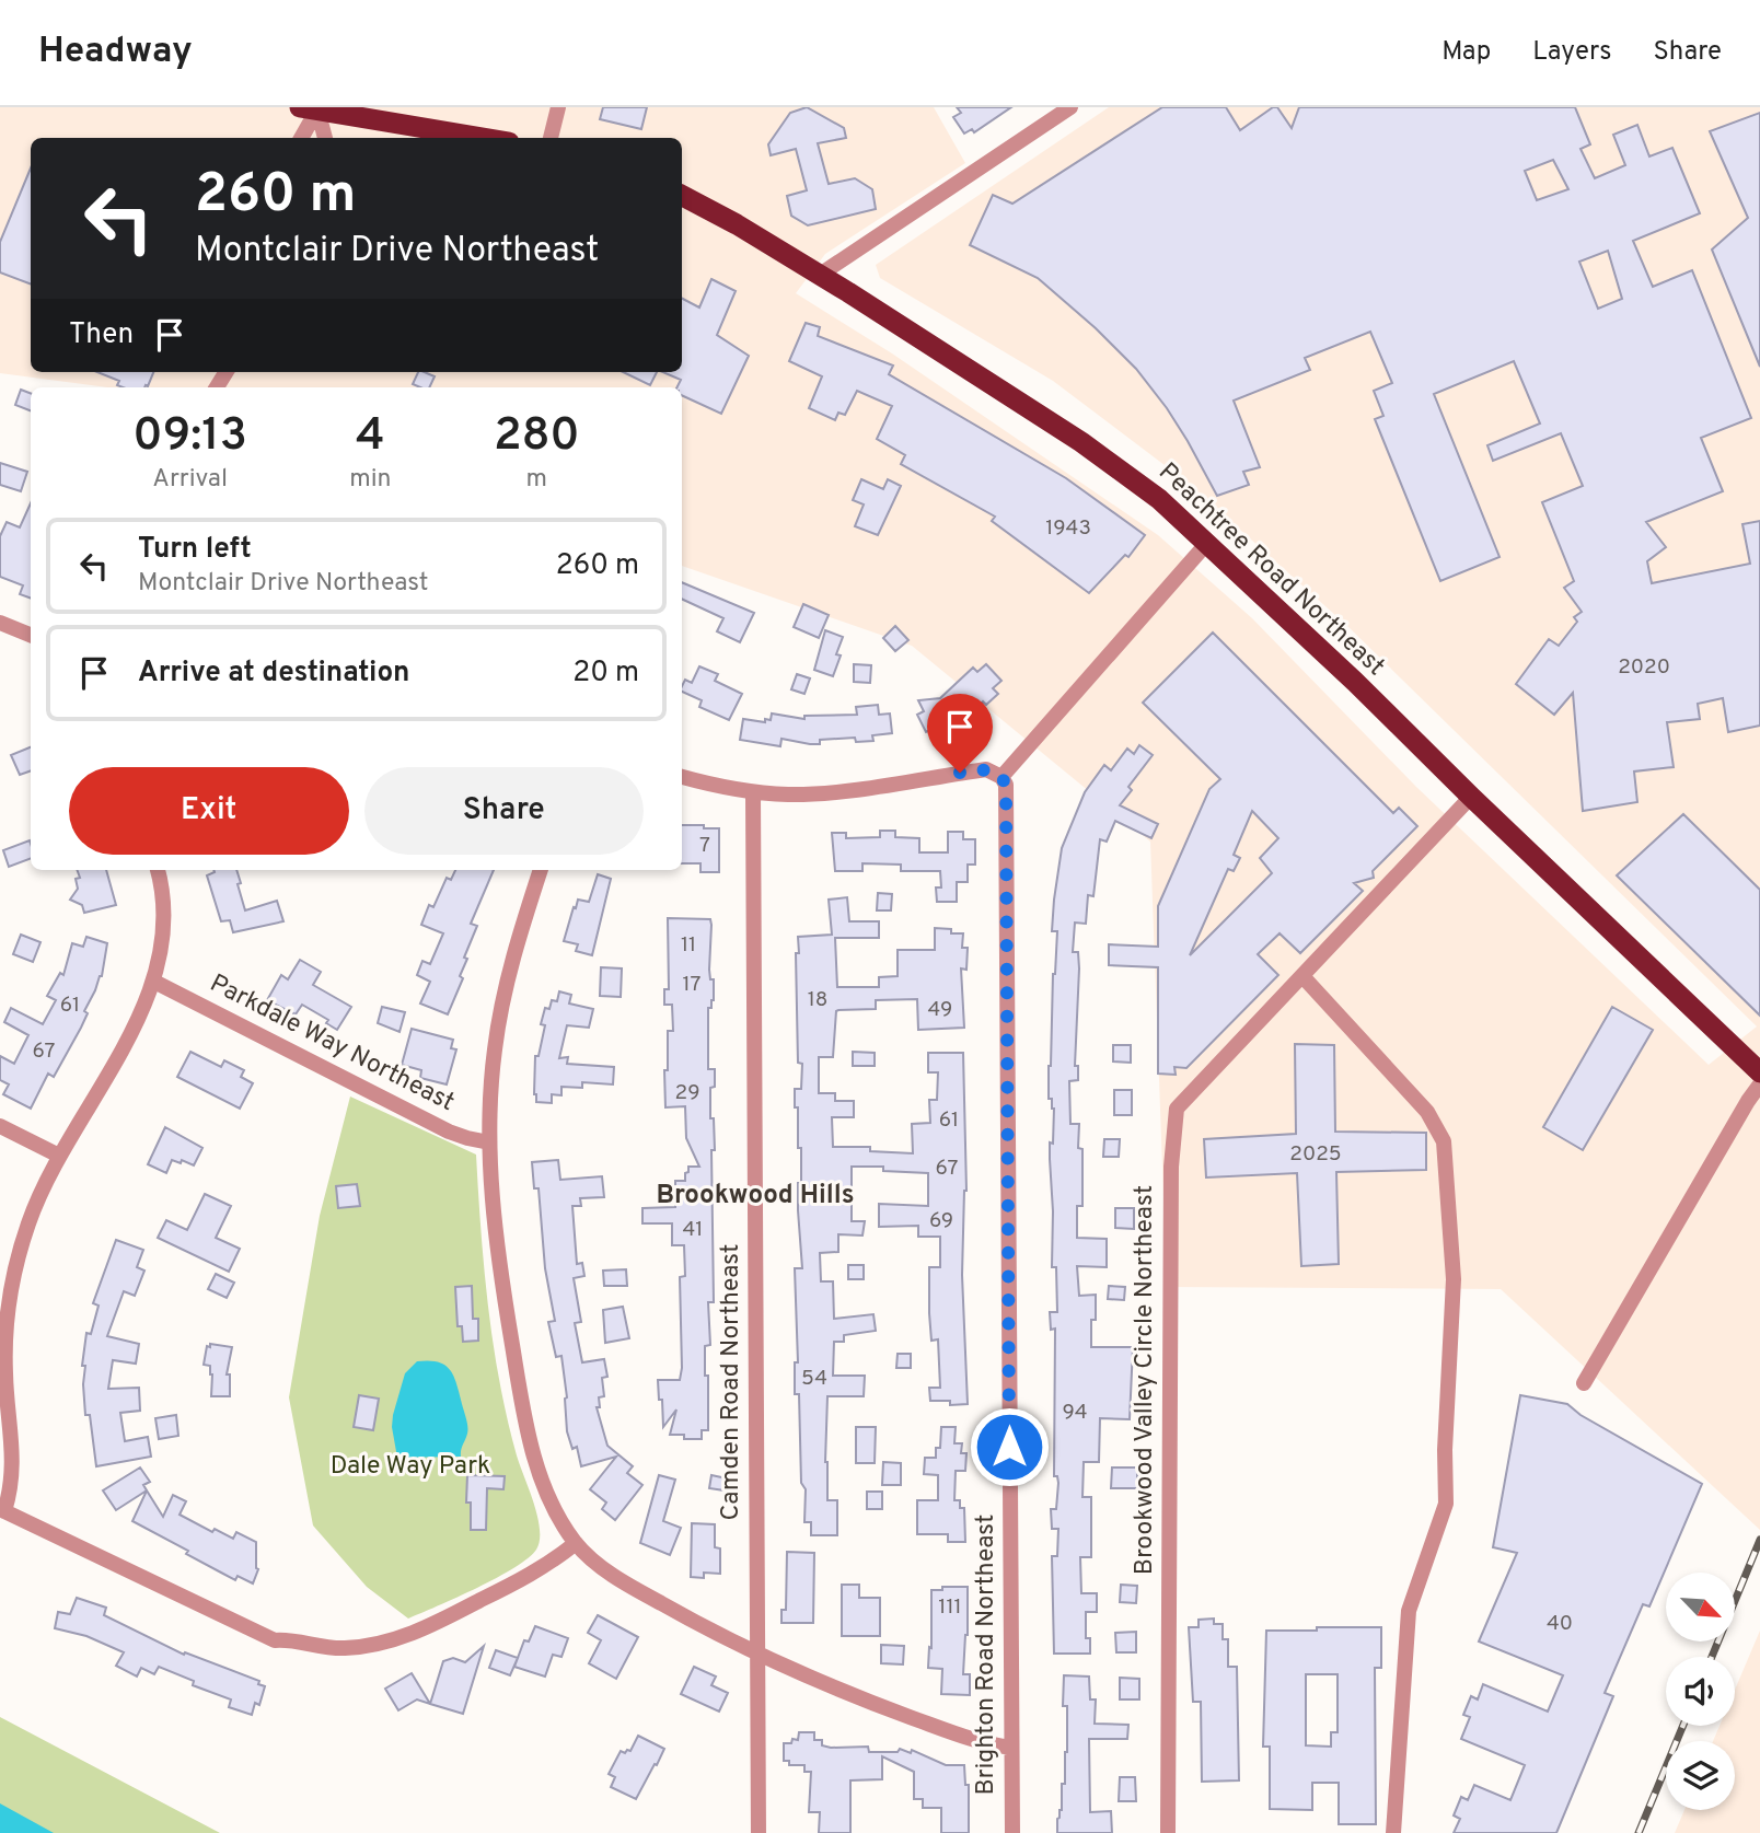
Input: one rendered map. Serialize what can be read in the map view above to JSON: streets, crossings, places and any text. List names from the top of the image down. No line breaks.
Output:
{"streets":{"highway":["Peachtree Road Northeast"],"street":["Parkdale Way Northeast","Brookwood Valley Circle Northeast","Camden Road Northeast","Brighton Road Northeast"]},"crossings":[["Peachtree Road Northeast","Brookwood Valley Circle Northeast"]],"districts":["Brookwood Hills"],"parks":["Dale Way Park"],"house_numbers":["1943","2020","7","11","17","18","61","49","67","29","61","2025","67","69","41","54","94","111","40"],"north":"bottom right","page":{"header":"Headway","nav":["Map","Layers","Share"],"turn":["260 m","Montclair Drive Northeast"],"then":"Then","eta":["09:13","Arrival","4","min","280","m"],"list":[{"name":"Turn left","note":"Montclair Drive Northeast","value":"260 m"},{"name":"Arrive at destination","value":"20 m"}],"buttons":["Exit","Share"]}}
